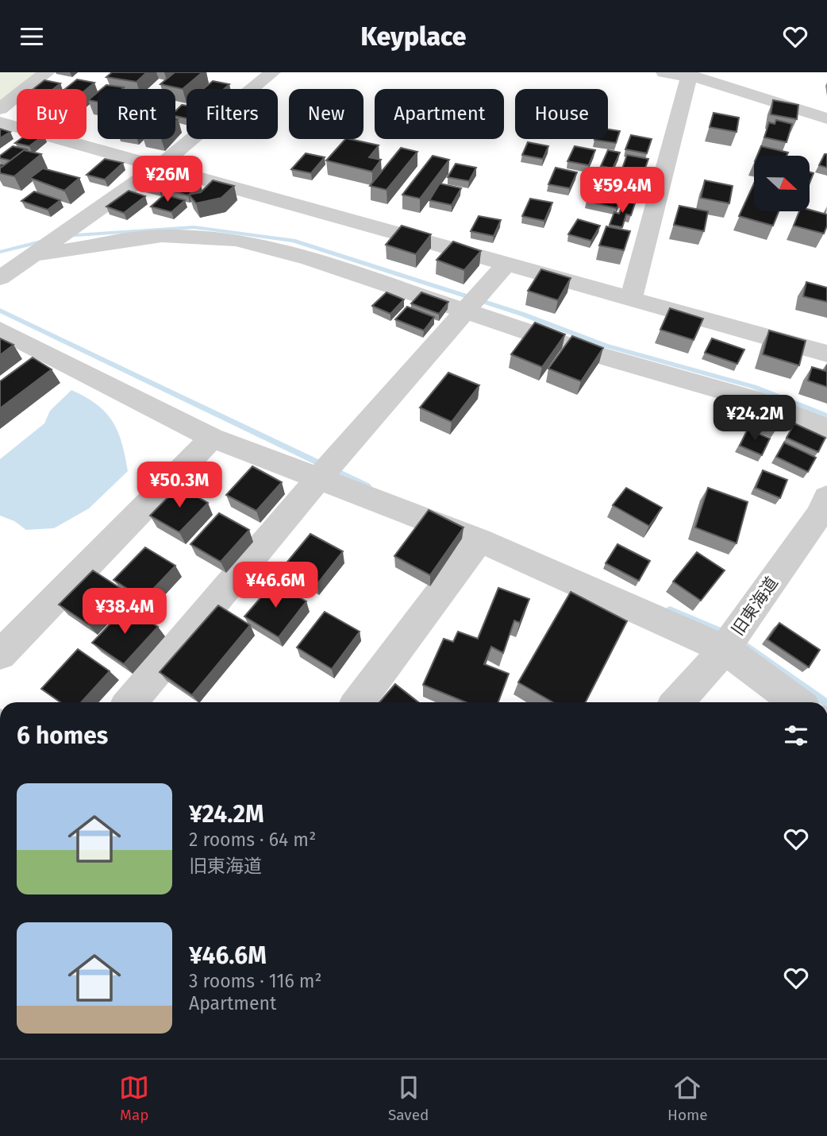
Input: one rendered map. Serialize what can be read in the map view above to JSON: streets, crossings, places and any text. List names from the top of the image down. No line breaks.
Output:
{"streets":{"street":["旧東海道"]},"north":"right","page":{"header":"Keyplace","chip":["Buy","Rent","Filters","New","Apartment","House"],"price":["¥26M","¥59.4M","¥24.2M","¥50.3M","¥46.6M","¥38.4M"],"heading":"6 homes","list":[{"name":"¥24.2M","note":"2 rooms · 64 m² · 旧東海道"},{"name":"¥46.6M","note":"3 rooms · 116 m² · Apartment"}],"tabs":["Map","Saved","Home"]}}
